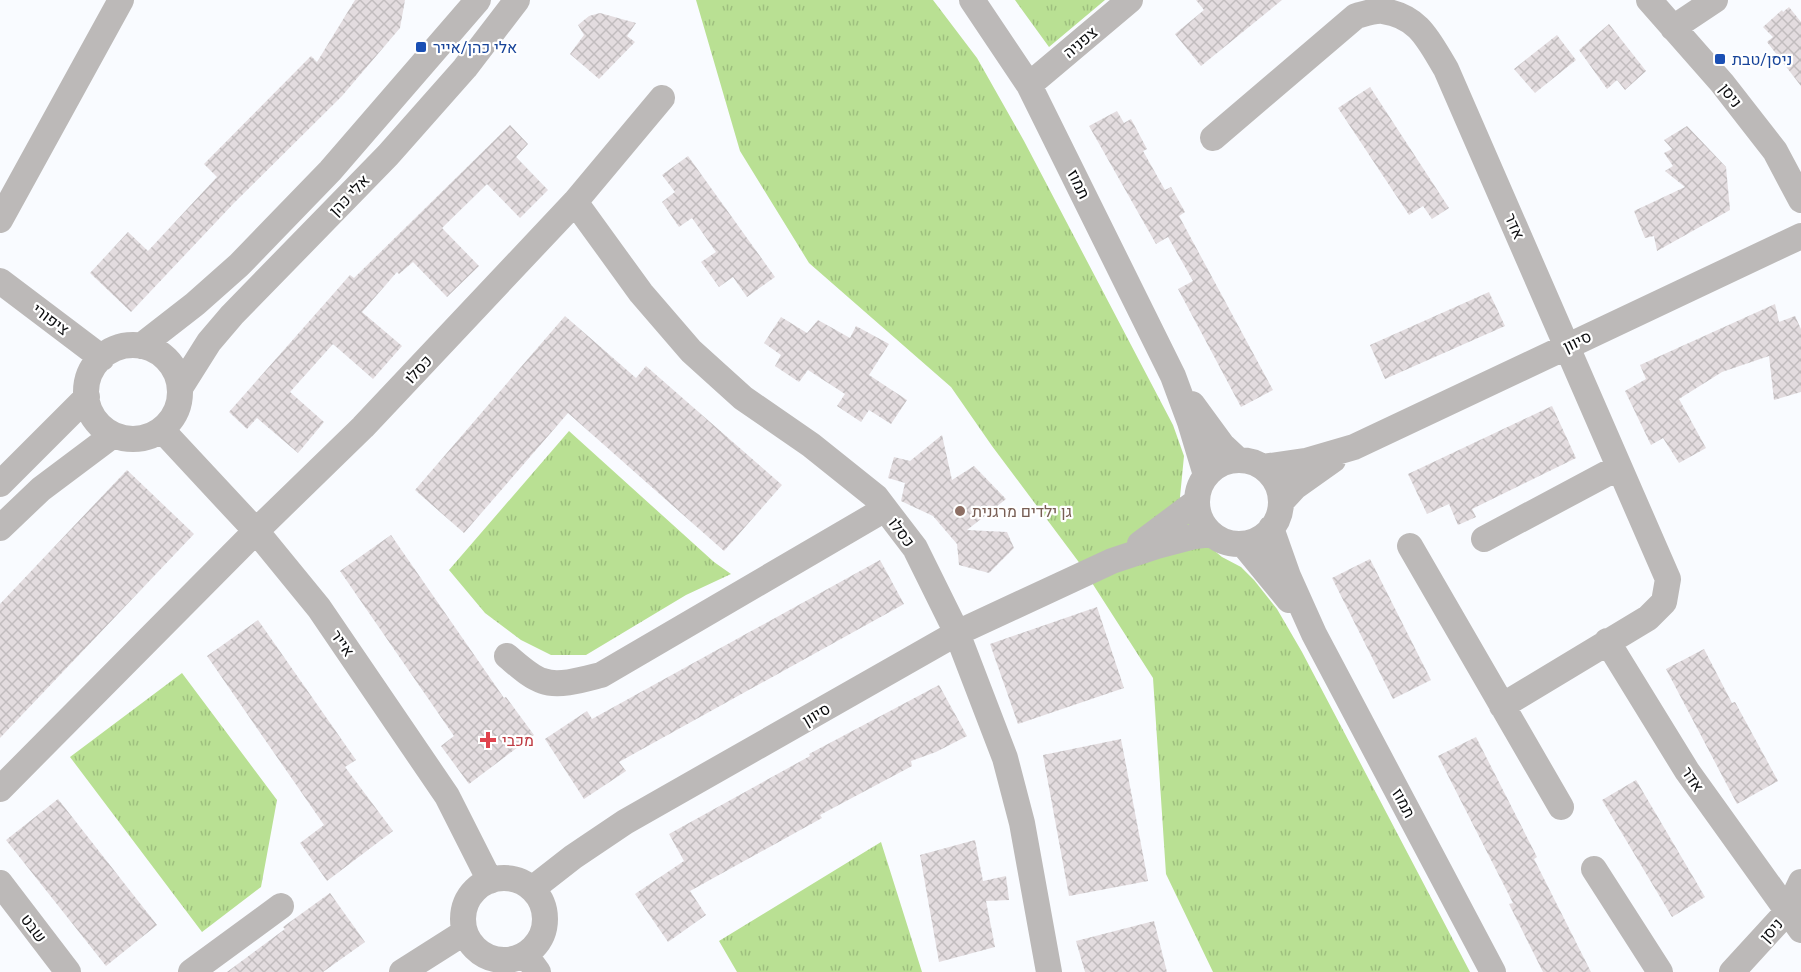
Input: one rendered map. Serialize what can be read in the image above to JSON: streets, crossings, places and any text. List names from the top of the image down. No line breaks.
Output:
{"streets":{"street":["צפניה","ניסן","תמוז","אלי כהן","אדר","ציפורי","סיוון","כסלו","אייר","שבט"]},"crossings":[["צפניה","תמוז"],["ניסן","אדר"],["תמוז","סיוון"],["אלי כהן","ציפורי"],["אלי כהן","אייר"],["אדר","סיוון"],["ציפורי","אייר"],["סיוון","כסלו"],["סיוון","אייר"],["כסלו","אייר"]],"places":{"transit":["אלי כהן/אייר","ניסן/טבת"],"other":["גן ילדים מרגנית"],"health":["מכבי"]}}
